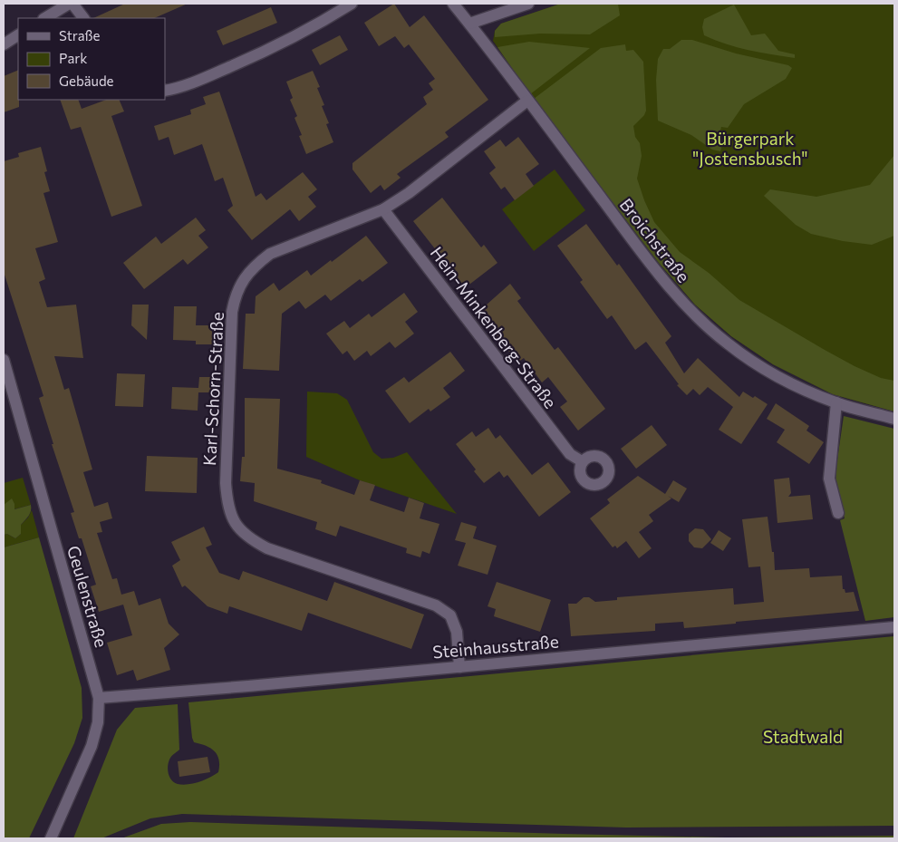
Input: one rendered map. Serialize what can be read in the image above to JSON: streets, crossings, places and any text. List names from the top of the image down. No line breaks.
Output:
{"streets":{"street":["Broichstraße","Hein-Minkenberg-Straße","Karl-Schorn-Straße","Geulenstraße","Steinhausstraße"]},"crossings":[["Broichstraße","Karl-Schorn-Straße"],["Hein-Minkenberg-Straße","Karl-Schorn-Straße"],["Karl-Schorn-Straße","Steinhausstraße"],["Geulenstraße","Steinhausstraße"]],"parks":["Bürgerpark \"Jostensbusch\"","Stadtwald"],"legend":["Straße","Park","Gebäude"]}
